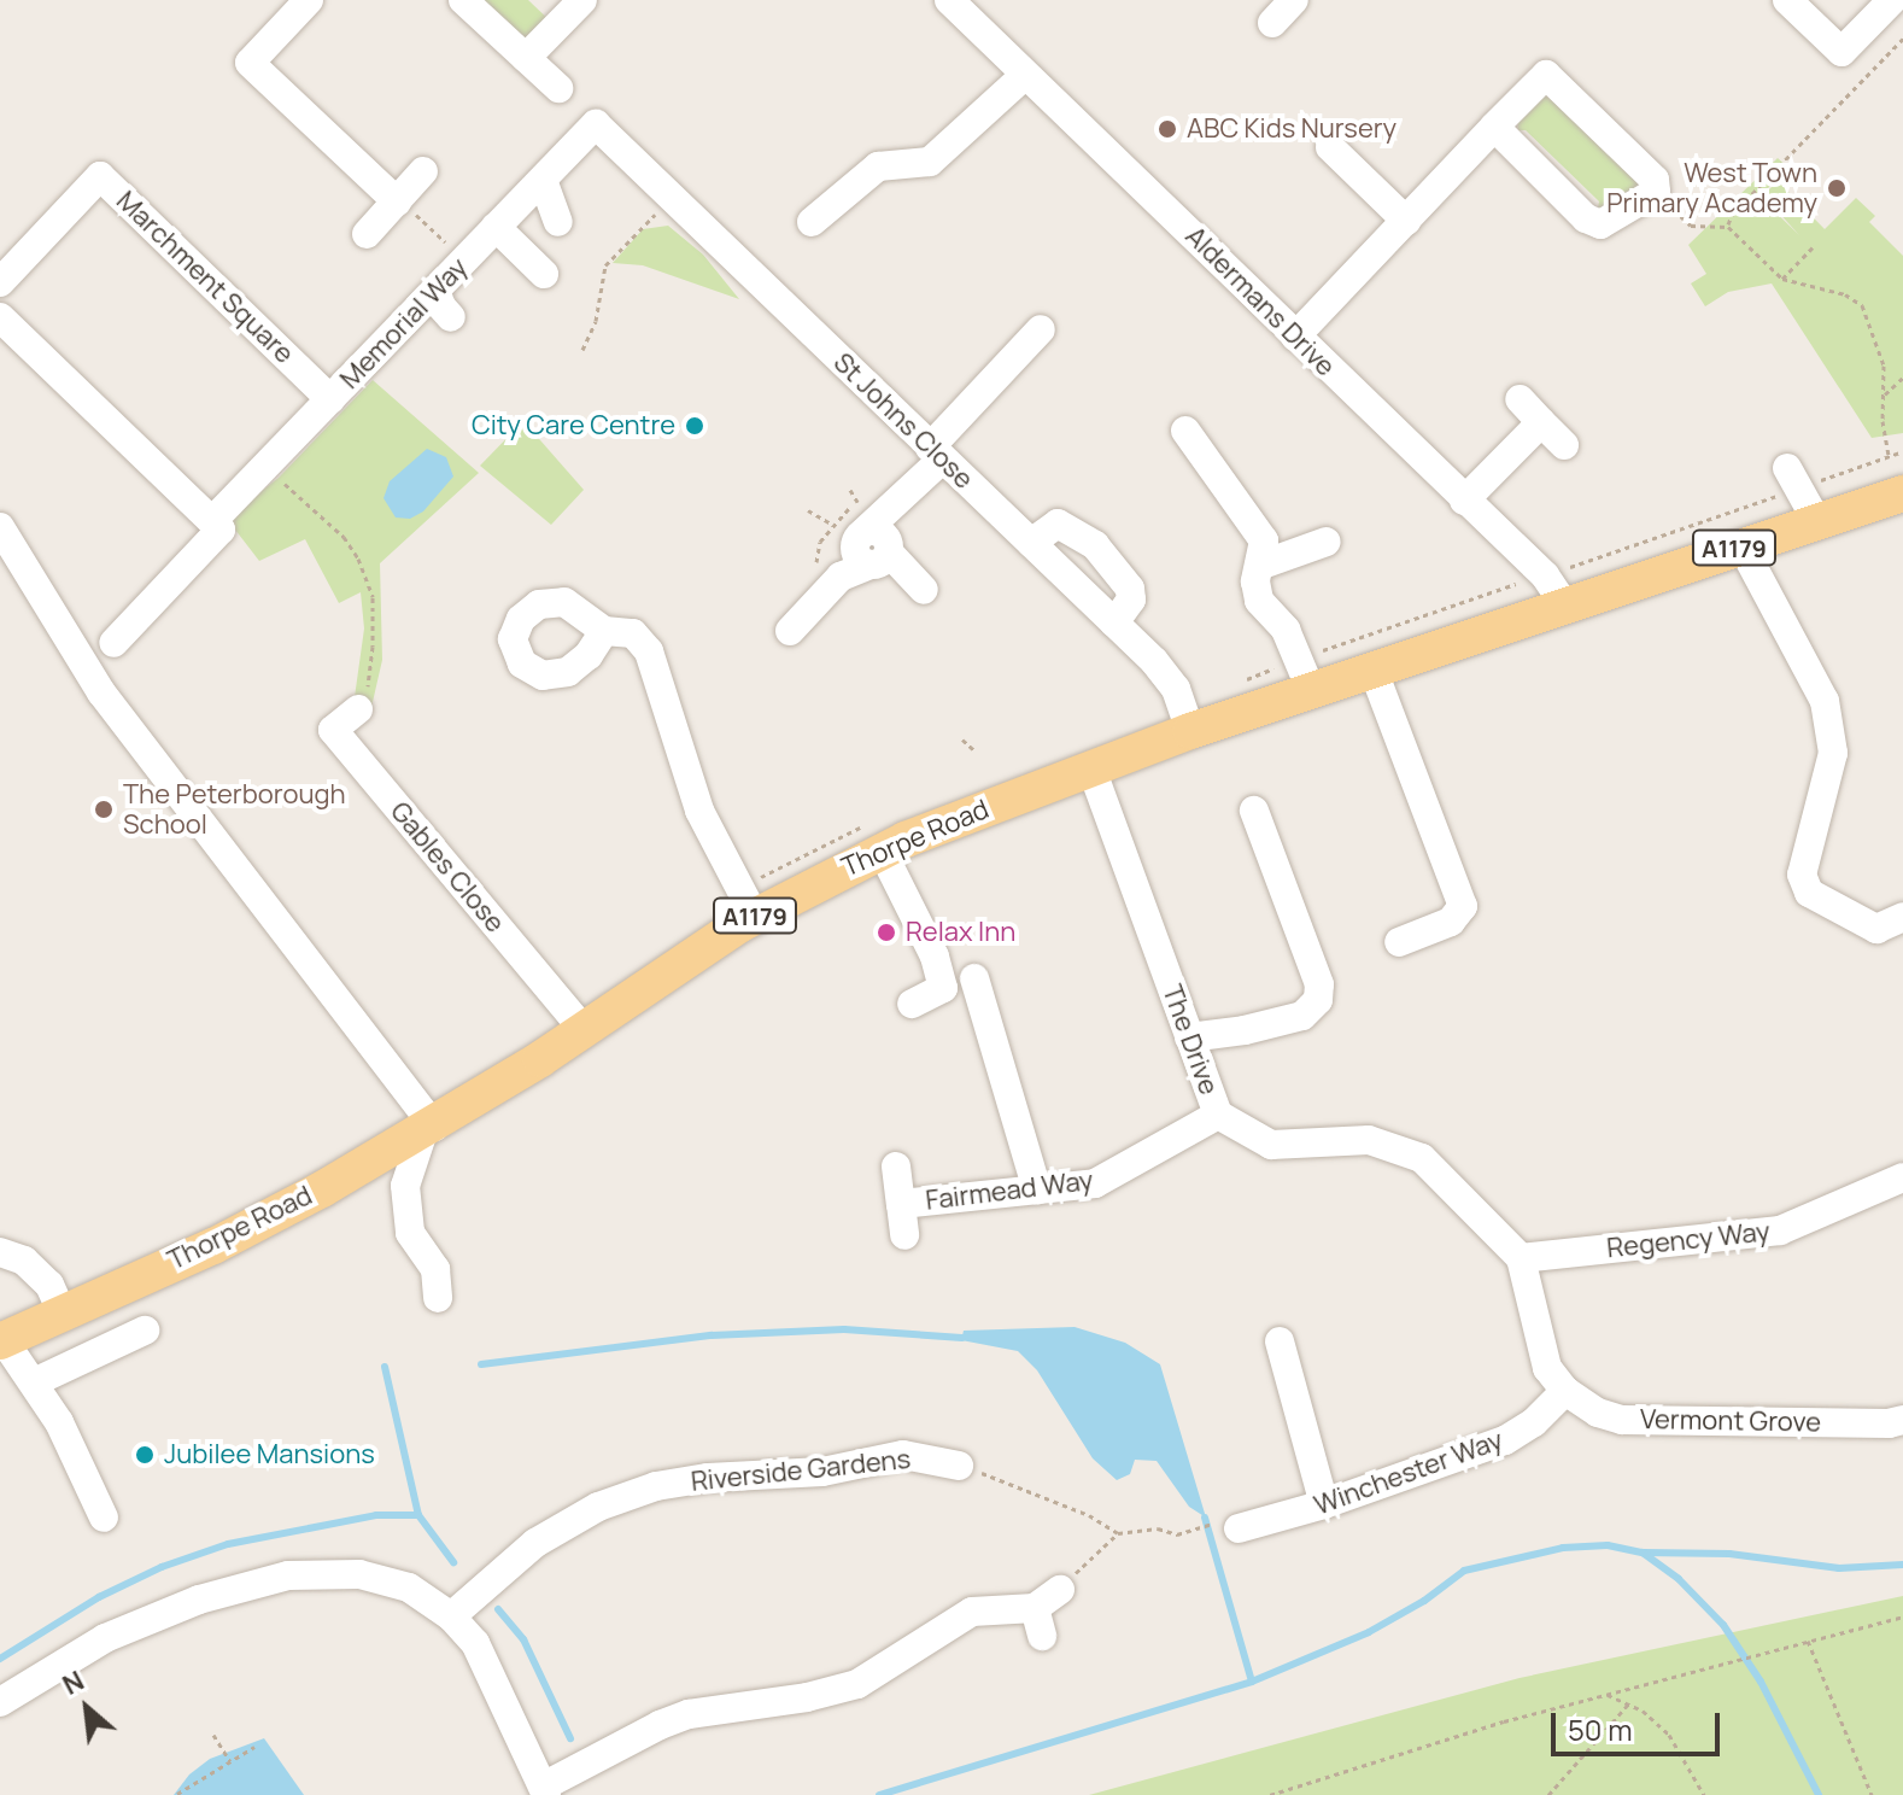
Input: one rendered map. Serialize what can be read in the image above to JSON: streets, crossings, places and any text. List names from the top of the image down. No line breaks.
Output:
{"streets":{"main road":["A1179","Thorpe Road"],"street":["Marchment Square","Aldermans Drive","Memorial Way","St Johns Close","Gables Close","The Drive","Fairmead Way","Regency Way","Vermont Grove","Riverside Gardens","Winchester Way"]},"crossings":[["Marchment Square","Memorial Way"],["Aldermans Drive","Thorpe Road"],["Memorial Way","St Johns Close"],["St Johns Close","Thorpe Road"],["Thorpe Road","Gables Close"],["Thorpe Road","The Drive"],["The Drive","Fairmead Way"],["The Drive","Regency Way"],["Vermont Grove","Winchester Way"]],"places":["ABC Kids Nursery","West Town Primary Academy","City Care Centre","The Peterborough School","Relax Inn","Jubilee Mansions"],"scale_bar":"50 m","north":"top left"}
